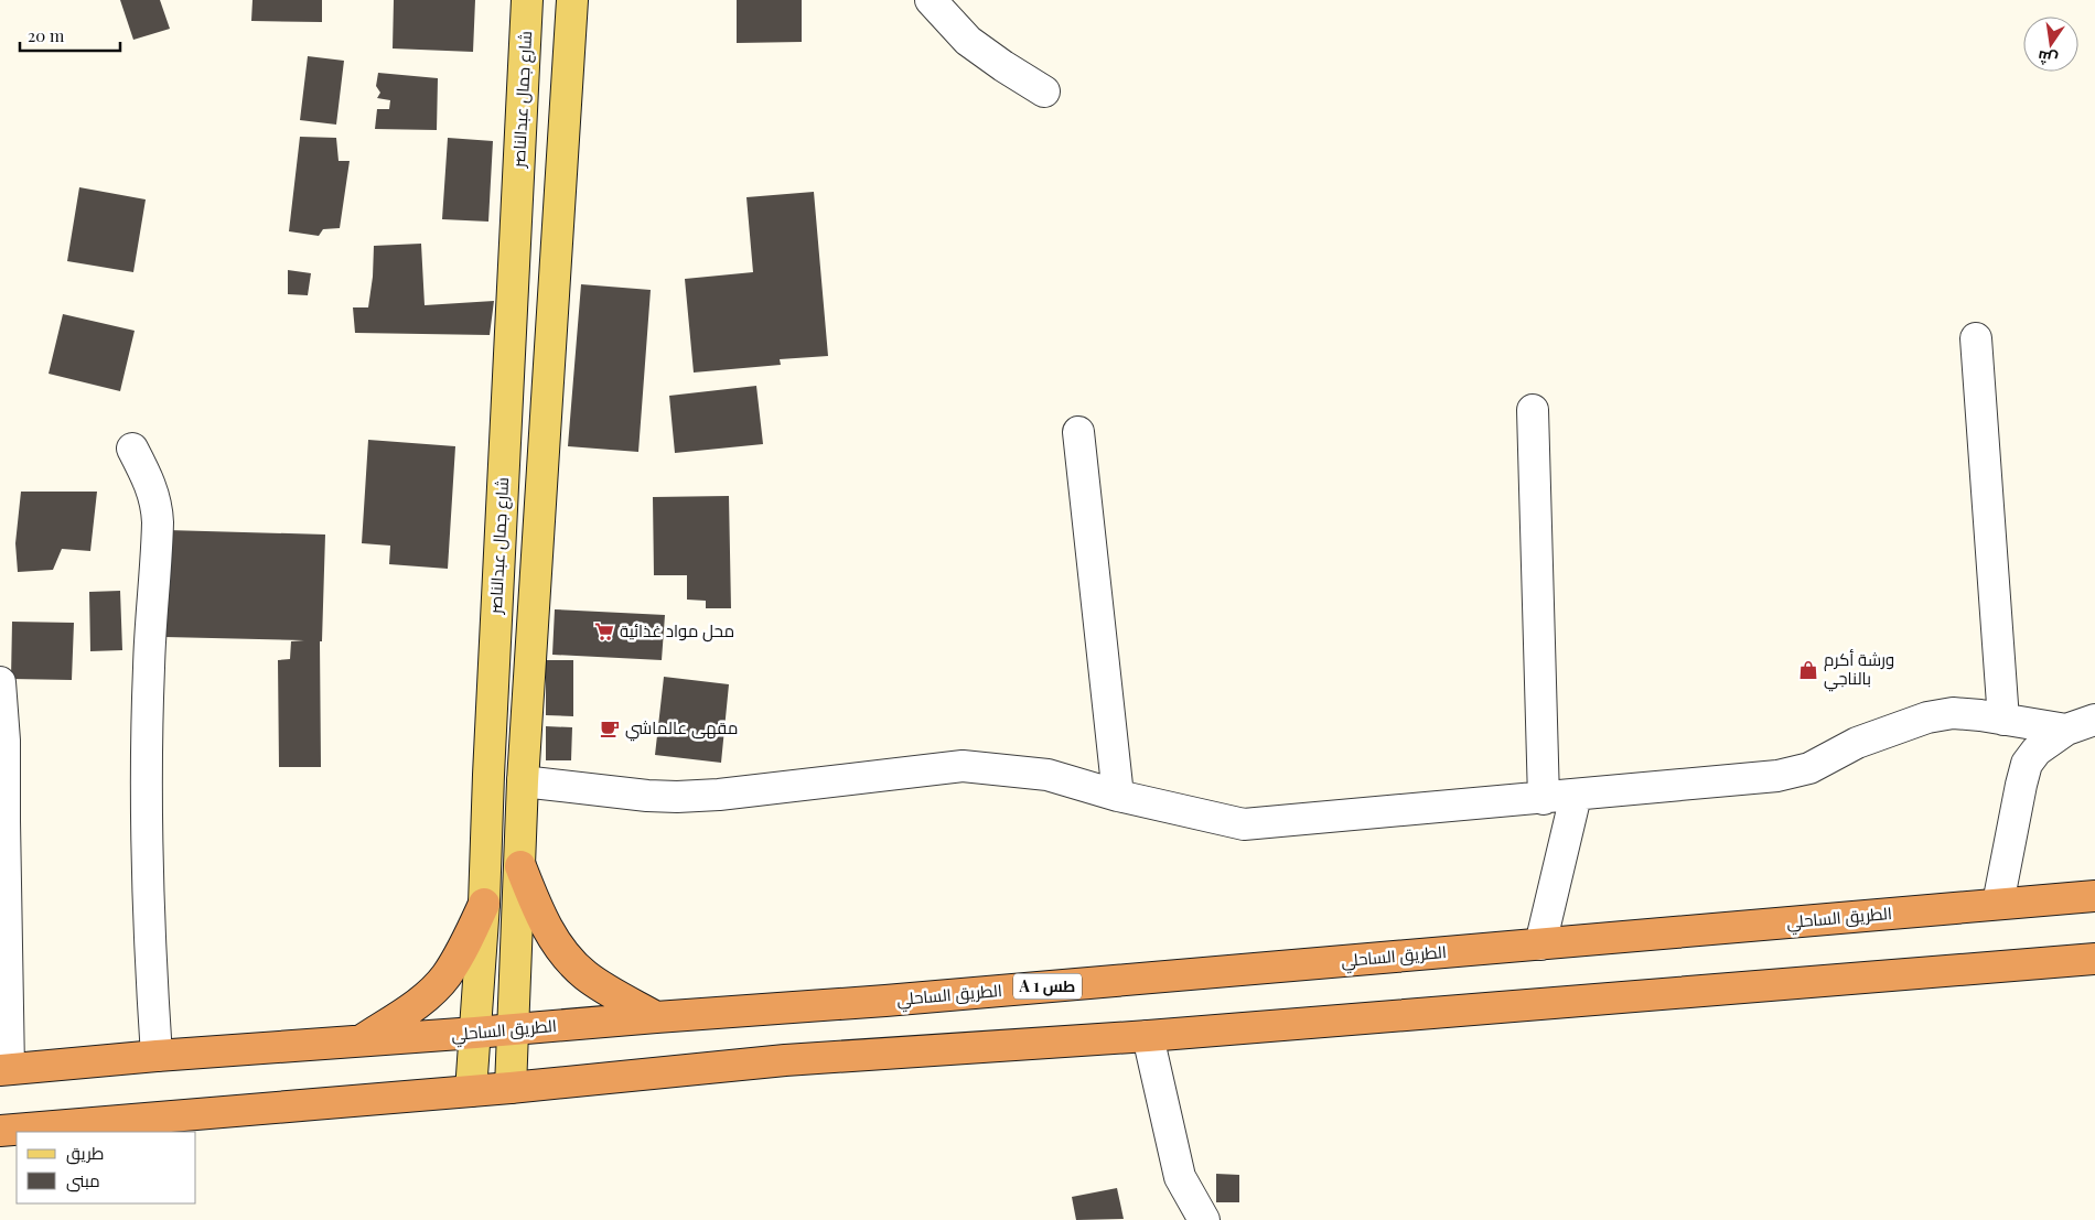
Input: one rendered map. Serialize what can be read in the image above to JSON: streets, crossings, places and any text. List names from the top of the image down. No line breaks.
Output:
{"streets":{"highway":["الطريق الساحلي","A 1 طس"],"main road":["شارع جمال عبدالناصر"]},"crossings":[["شارع جمال عبدالناصر","الطريق الساحلي"]],"places":{"supermarket":["محل مواد غذائية"],"shop":["ورشة أكرم بالناجي"],"cafe":["مقهى عالماشي"]},"legend":["طريق","مبنى"],"scale_bar":"20 m","north":"bottom"}
